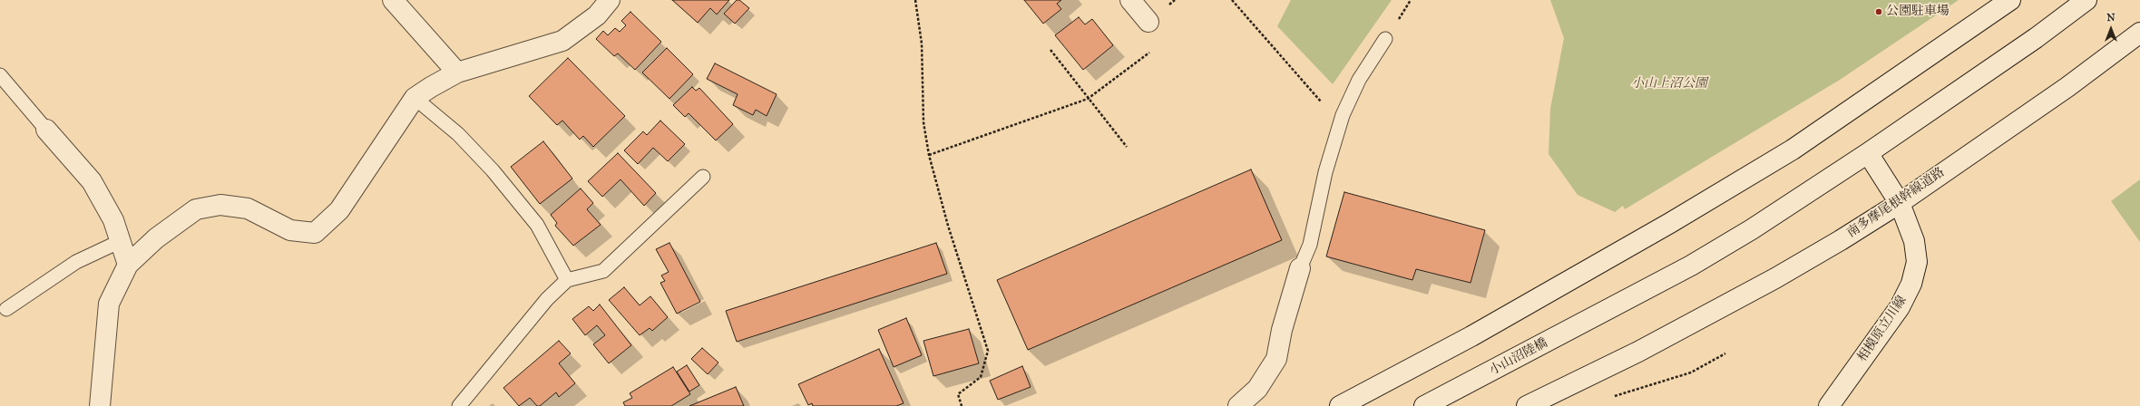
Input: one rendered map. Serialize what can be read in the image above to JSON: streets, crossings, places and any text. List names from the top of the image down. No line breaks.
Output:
{"streets":{"main road":["南多摩尾根幹線道路","相模原立川線","小山沼陸橋"]},"crossings":[["南多摩尾根幹線道路","相模原立川線"],["相模原立川線","小山沼陸橋"]],"parks":["小山上沼公園"],"places":["公園駐車場"],"north":"top"}
